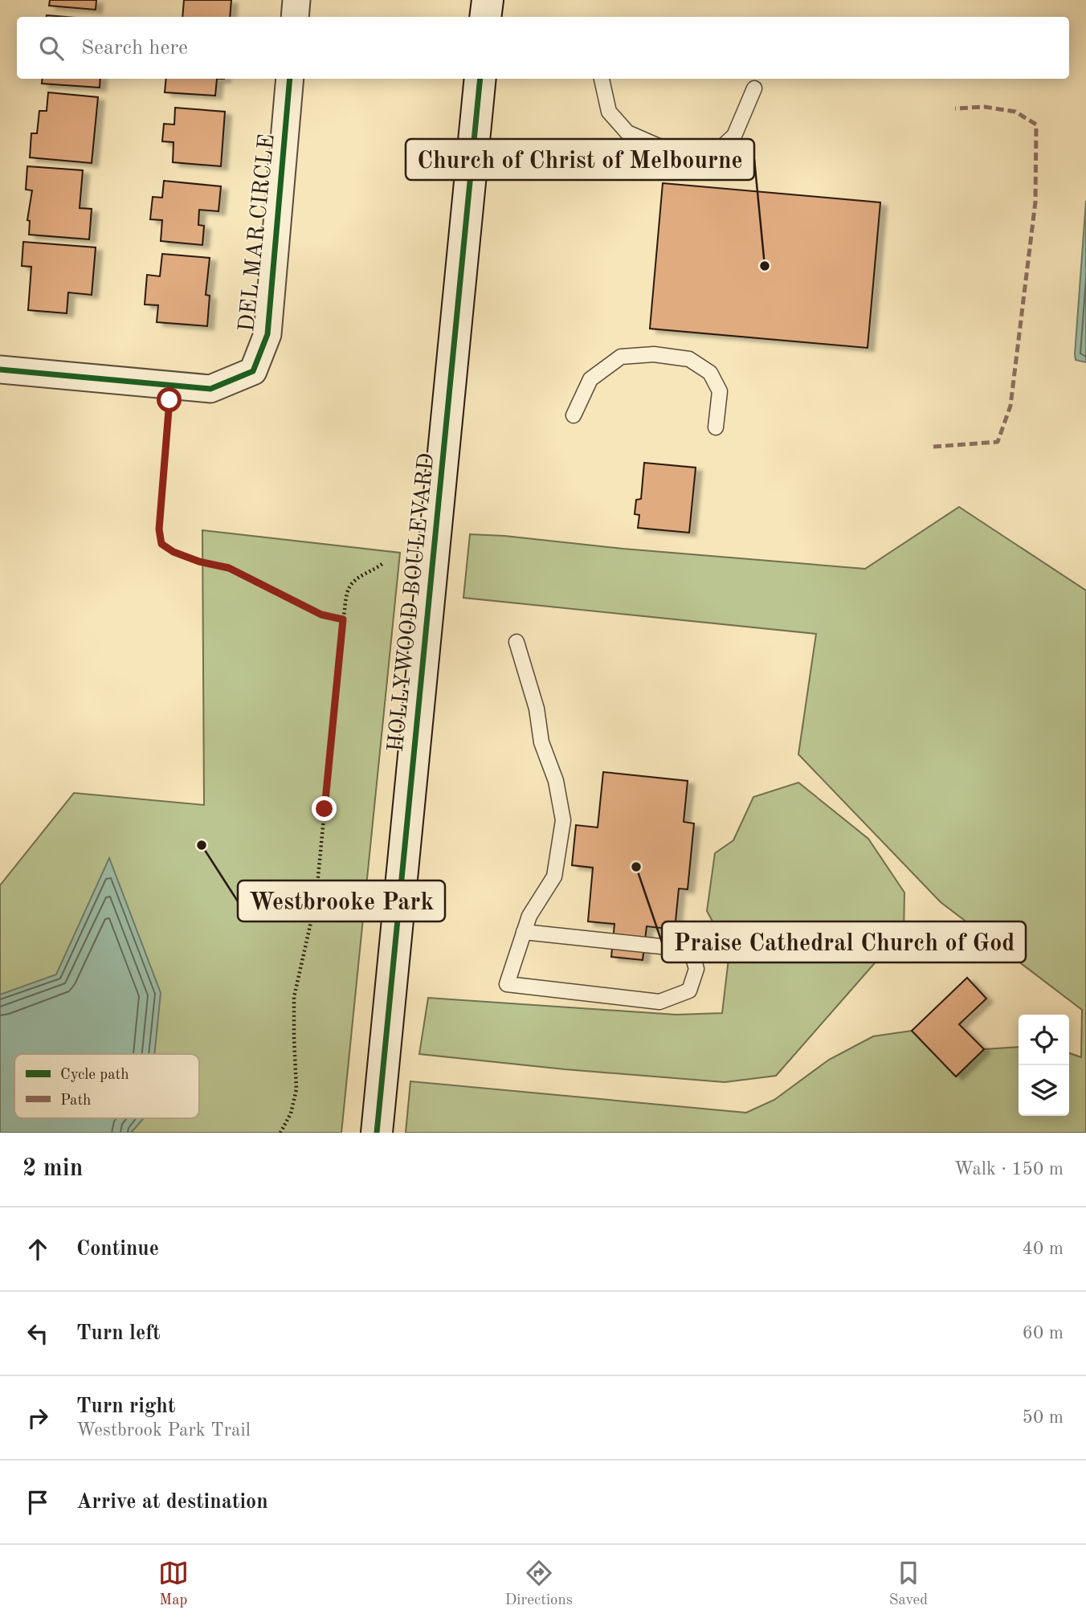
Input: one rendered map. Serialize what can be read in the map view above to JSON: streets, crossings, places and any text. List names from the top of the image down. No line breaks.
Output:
{"streets":{"street":["DEL MAR CIRCLE","HOLLYWOOD BOULEVARD"]},"places":["Church of Christ of Melbourne","Westbrooke Park","Praise Cathedral Church of God"],"legend":["Cycle path","Path"],"page":{"search":"Search here","heading":["2 min","Walk · 150 m"],"list":[["Continue","40 m"],["Turn left","60 m"],["Turn right","Westbrook Park Trail","50 m"],"Arrive at destination"],"nav":["Map","Directions","Saved"]}}
